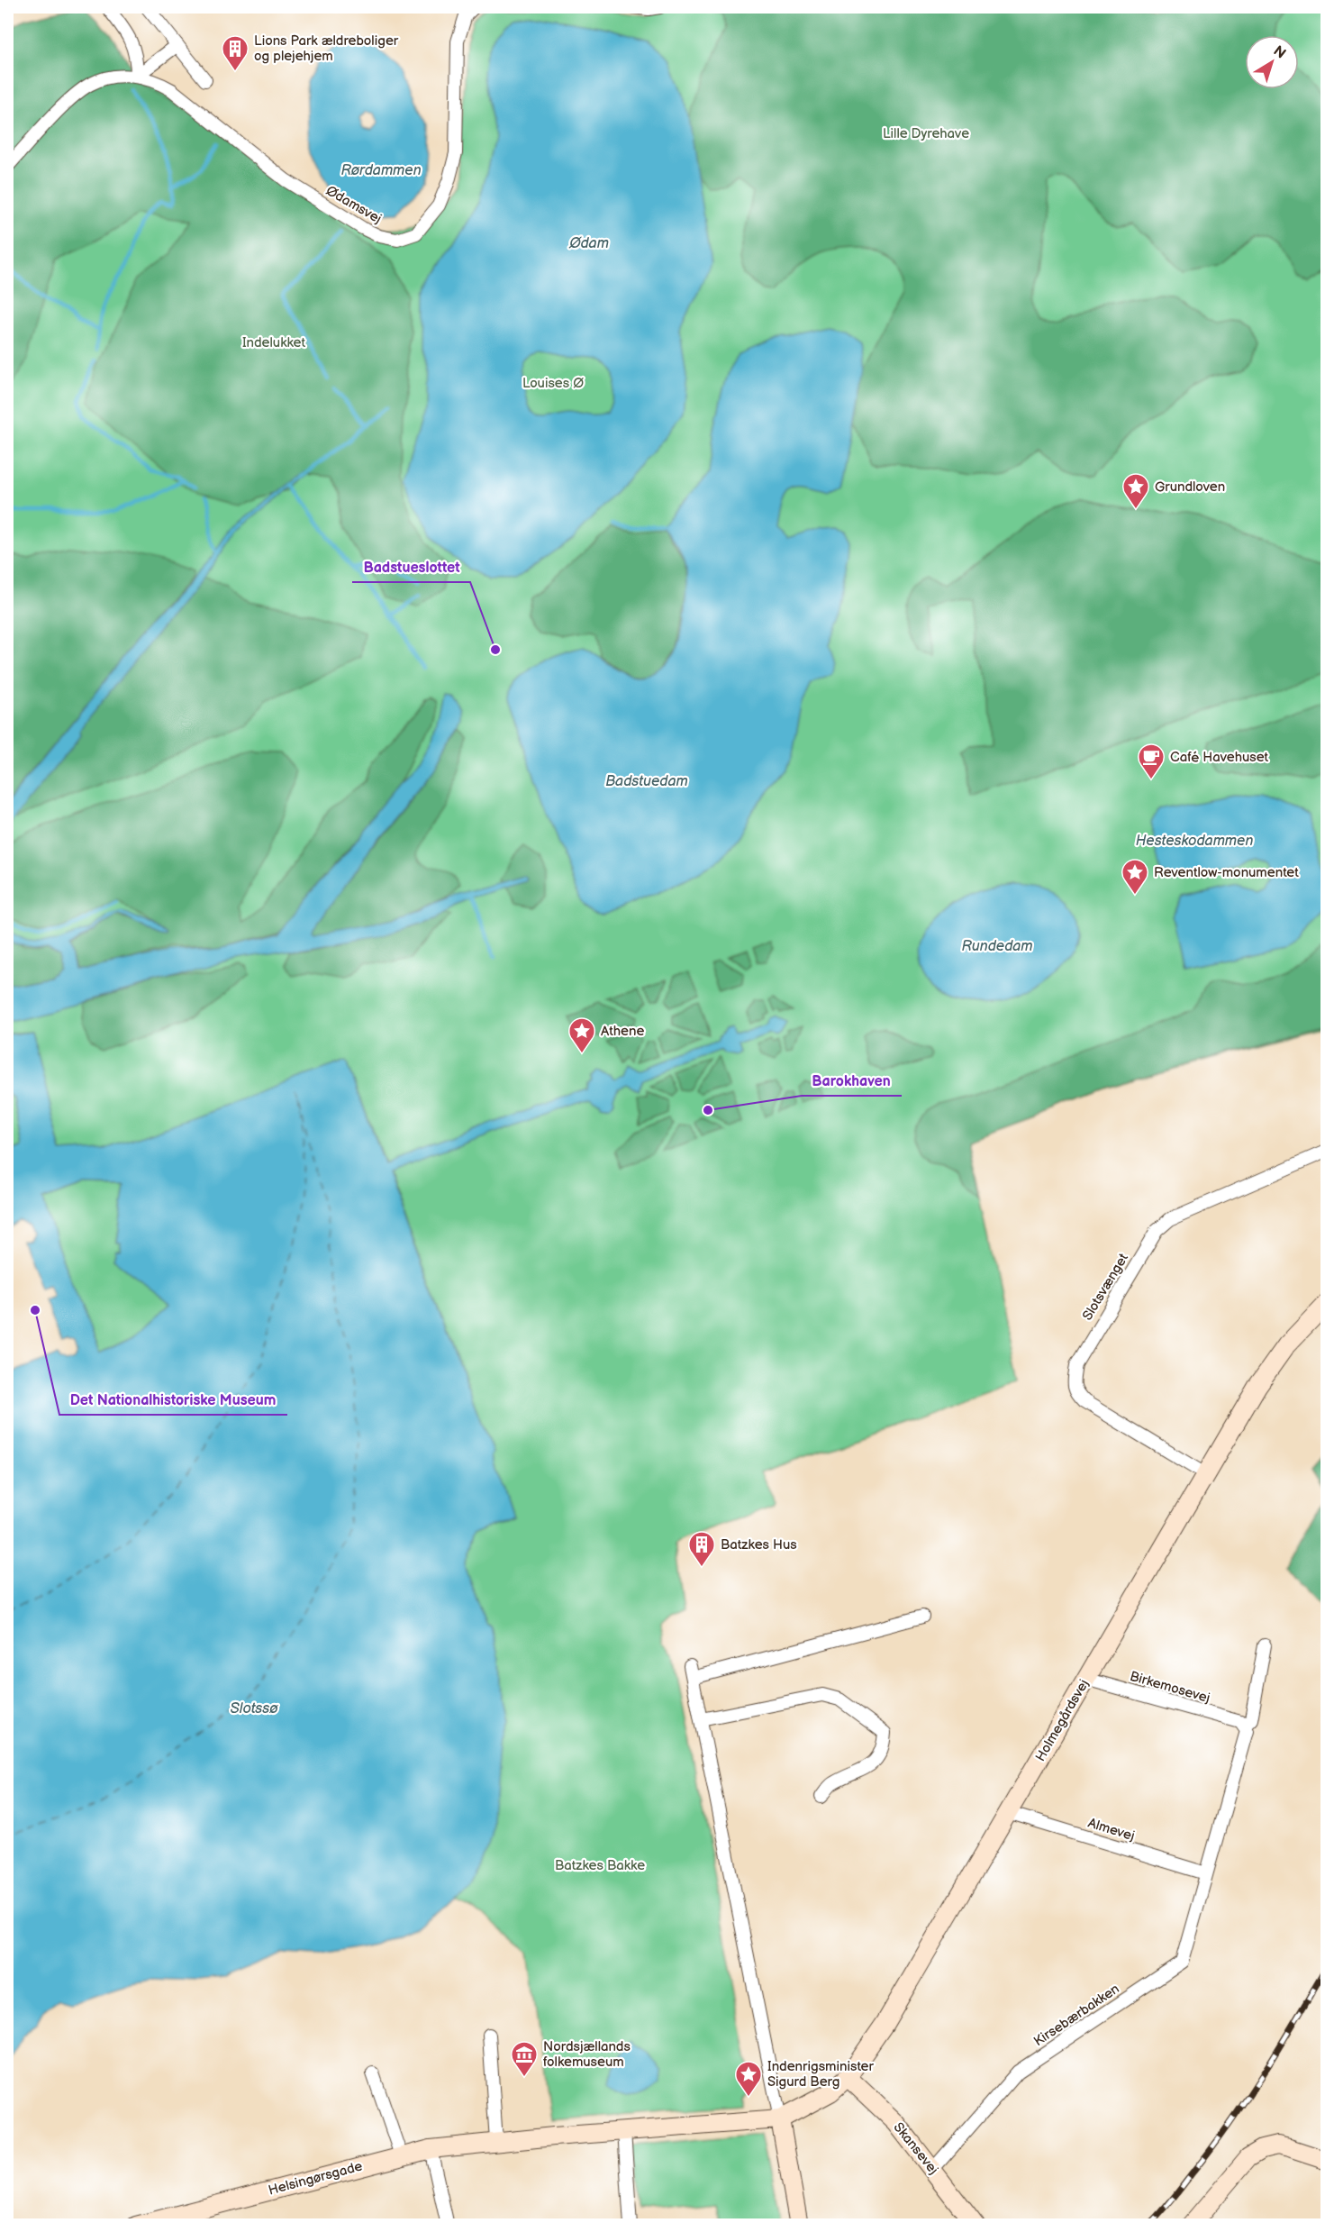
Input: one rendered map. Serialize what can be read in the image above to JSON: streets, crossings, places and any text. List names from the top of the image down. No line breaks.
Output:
{"streets":{"street":["Ødamsvej","Slotsvænget","Birkemosevej","Holmegårdsvej","Almevej","Kirsebærbakken","Skansevej","Helsingørsgade"]},"crossings":[["Slotsvænget","Holmegårdsvej"],["Birkemosevej","Holmegårdsvej"],["Holmegårdsvej","Almevej"],["Holmegårdsvej","Skansevej"],["Holmegårdsvej","Helsingørsgade"],["Almevej","Kirsebærbakken"],["Kirsebærbakken","Skansevej"]],"water":["Rørdammen","Ødam","Badstuedam","Hesteskodammen","Rundedam","Slotssø"],"parks":["Lille Dyrehave","Indelukket","Louises Ø","Batzkes Bakke"],"places":{"building":["Lions Park ældreboliger og plejehjem","Batzkes Hus"],"place":["Grundloven","Reventlow-monumentet","Athene","Indenrigsminister Sigurd Berg"],"other":["Badstueslottet","Barokhaven","Det Nationalhistoriske Museum"],"cafe":["Café Havehuset"],"museum":["Nordsjællands folkemuseum"]},"north":"top right"}
